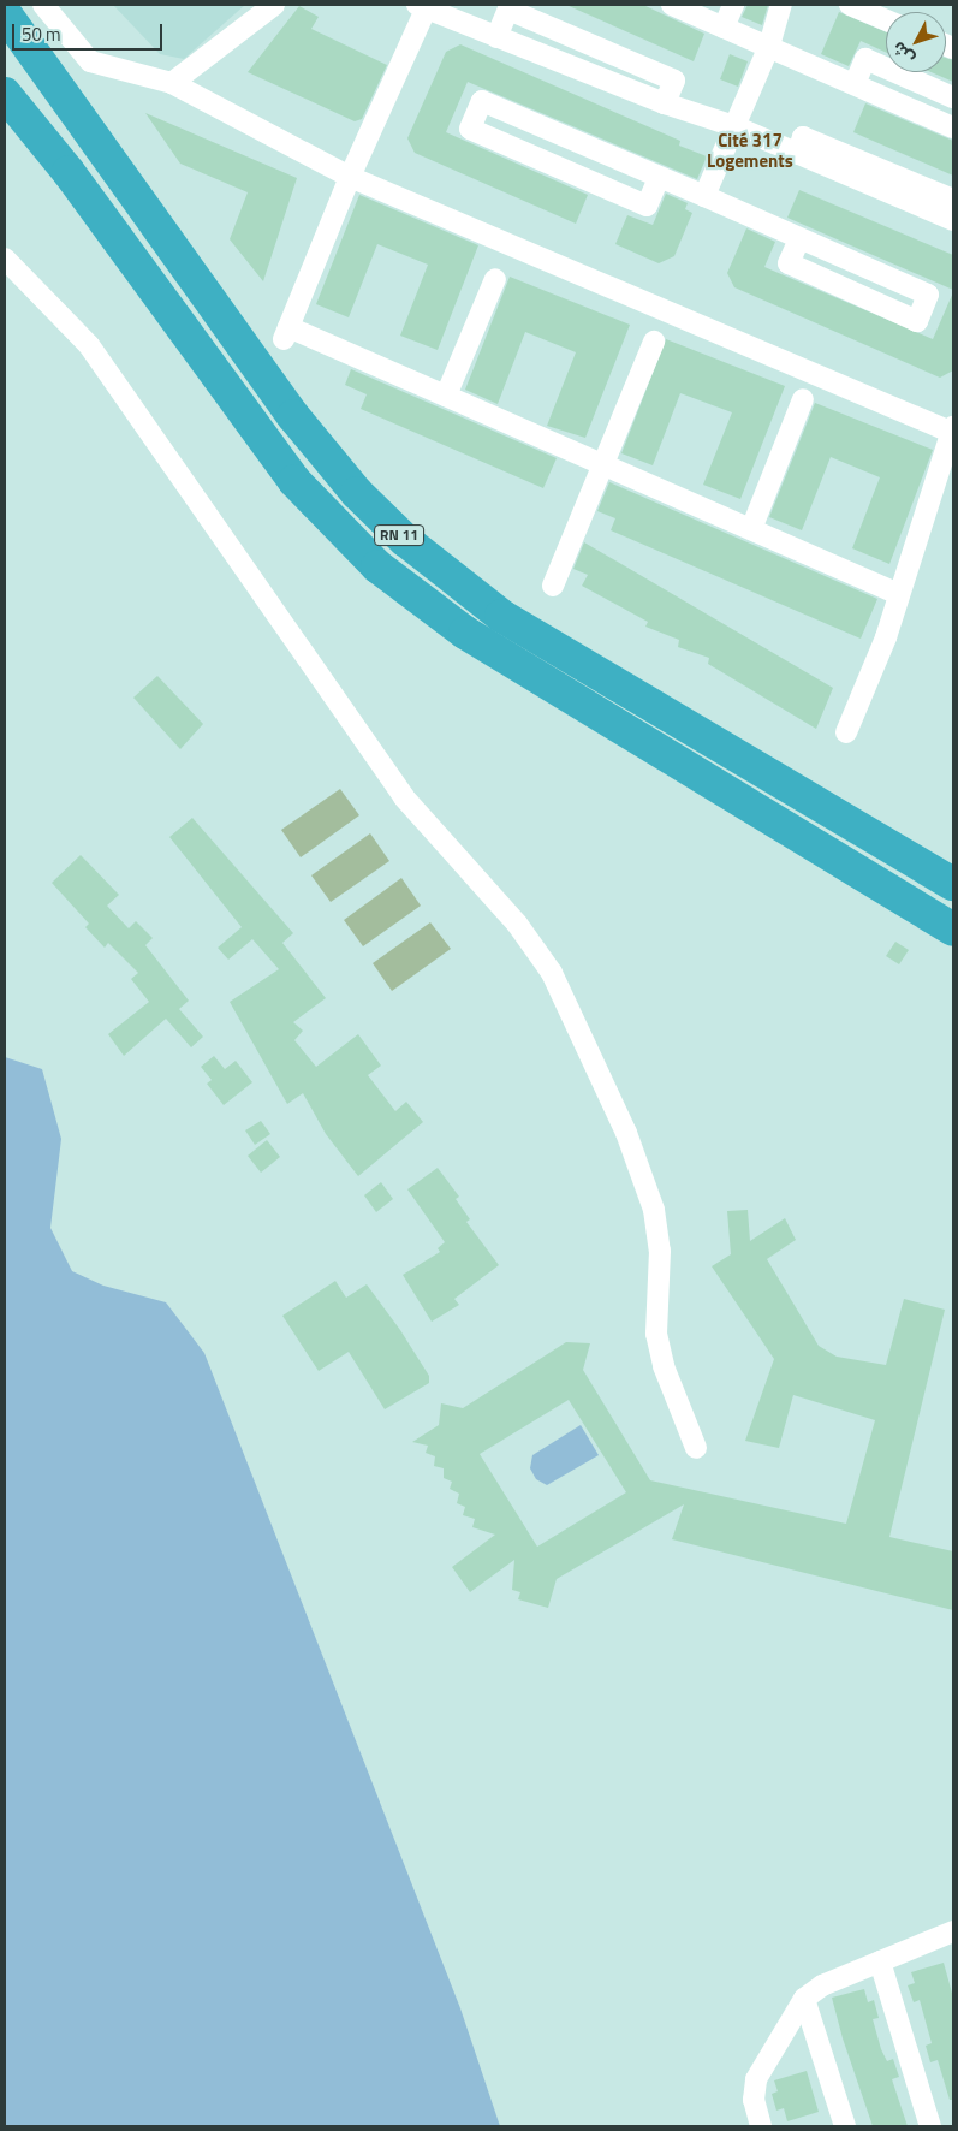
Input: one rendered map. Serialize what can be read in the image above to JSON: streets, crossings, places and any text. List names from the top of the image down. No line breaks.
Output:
{"streets":{"highway":["RN 11"]},"districts":["Cité 317 Logements"],"scale_bar":"50 m","north":"bottom left"}
